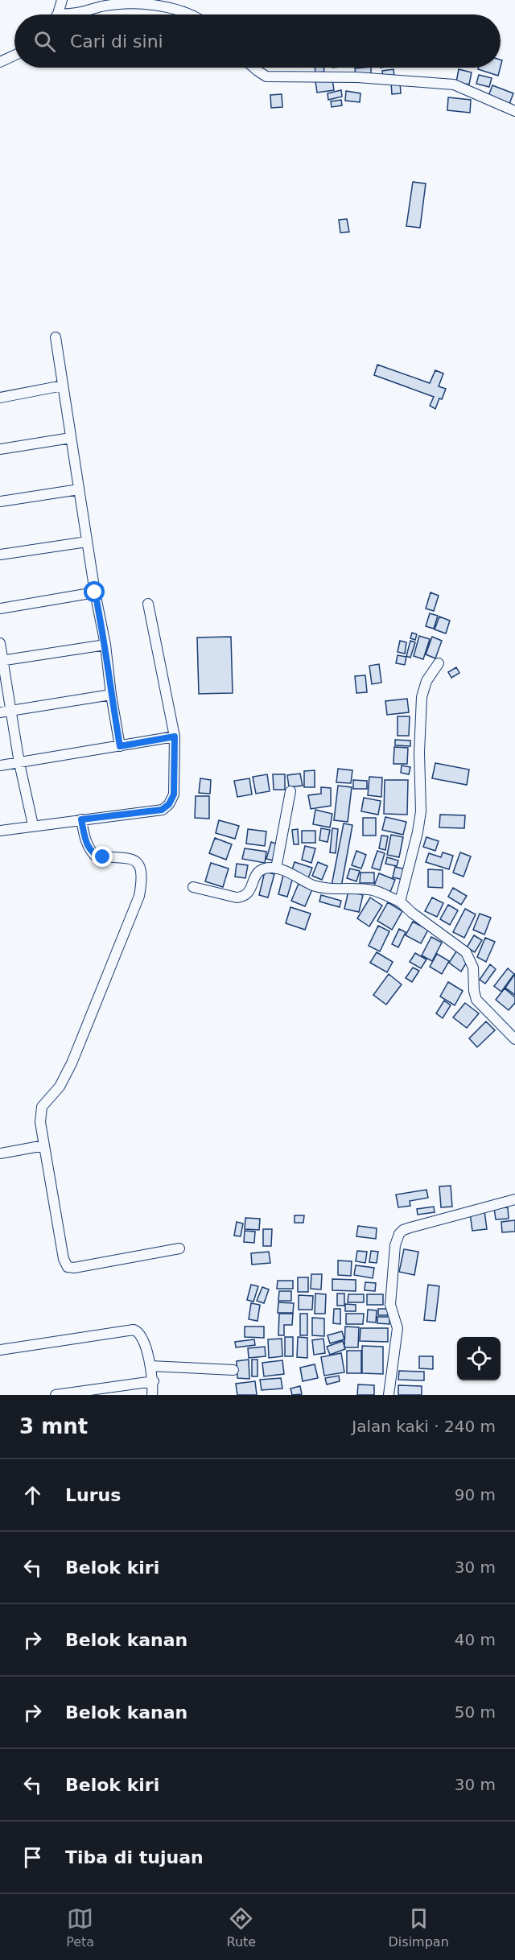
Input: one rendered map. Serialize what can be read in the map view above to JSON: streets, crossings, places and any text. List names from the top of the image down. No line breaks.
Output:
{"page":{"search":"Cari di sini","heading":["3 mnt","Jalan kaki · 240 m"],"list":[["Lurus","90 m"],["Belok kiri","30 m"],["Belok kanan","40 m"],["Belok kanan","50 m"],["Belok kiri","30 m"],"Tiba di tujuan"],"nav":["Peta","Rute","Disimpan"]}}
